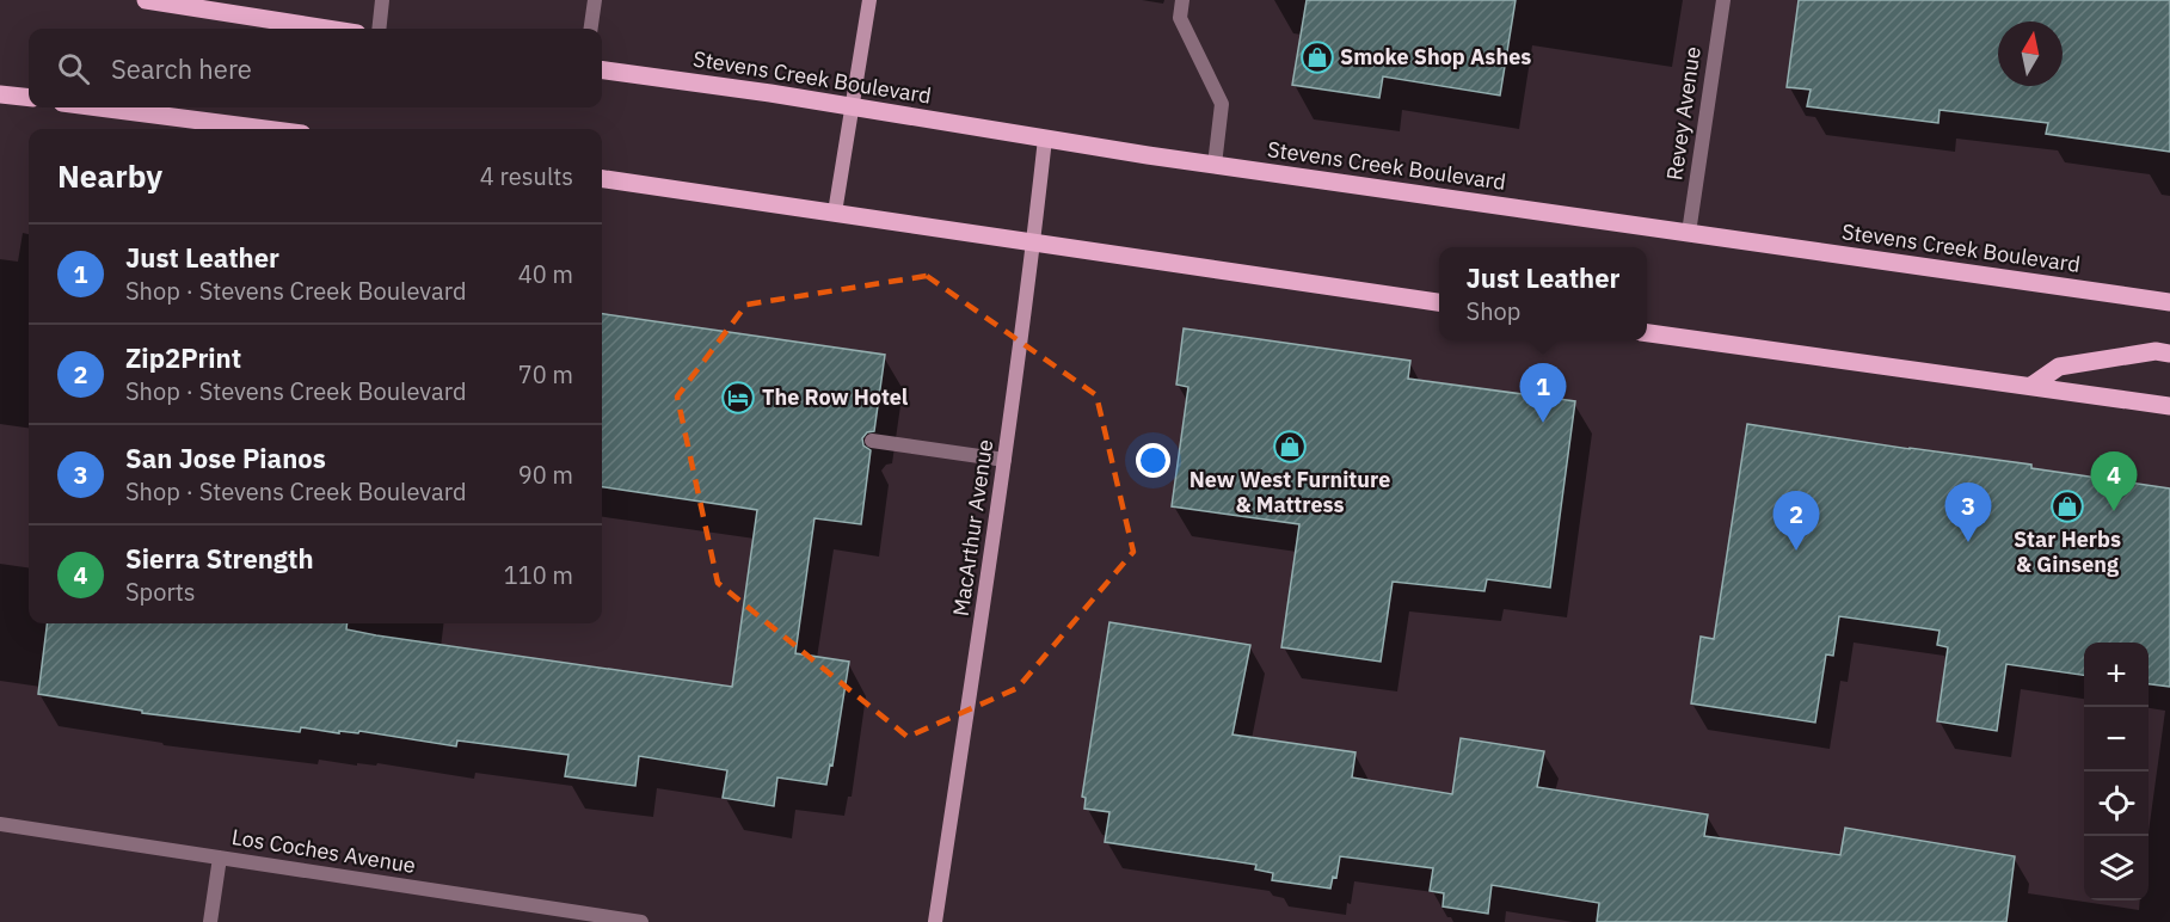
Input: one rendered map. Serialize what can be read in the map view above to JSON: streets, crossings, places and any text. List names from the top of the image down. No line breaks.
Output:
{"streets":{"main road":["Stevens Creek Boulevard"],"street":["Revey Avenue","MacArthur Avenue","Los Coches Avenue"]},"crossings":[["Stevens Creek Boulevard","Revey Avenue"],["Stevens Creek Boulevard","MacArthur Avenue"]],"places":{"shop":["Smoke Shop Ashes","New West Furniture & Mattress","Star Herbs & Ginseng"],"hotel":["The Row Hotel"]},"north":"top","page":{"search":"Search here","heading":["Nearby","4 results"],"list":[{"mark":"1","name":"Just Leather","note":"Shop · Stevens Creek Boulevard","value":"40 m"},{"mark":"2","name":"Zip2Print","note":"Shop · Stevens Creek Boulevard","value":"70 m"},{"mark":"3","name":"San Jose Pianos","note":"Shop · Stevens Creek Boulevard","value":"90 m"},{"mark":"4","name":"Sierra Strength","note":"Sports","value":"110 m"}],"popup":["Just Leather","Shop"],"pins":["1","4","3","2"],"map_buttons":["+","−"]}}
